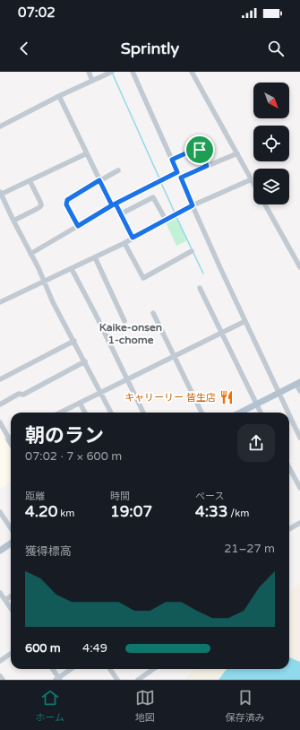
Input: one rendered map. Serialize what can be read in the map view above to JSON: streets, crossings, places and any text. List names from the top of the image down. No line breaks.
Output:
{"districts":["Kaike-onsen 1-chome"],"places":{"restaurant":["キャリーリー 皆生店"]},"north":"bottom right","page":{"status":"07:02","header":"Sprintly","heading":["朝のラン","07:02 · 7 × 600 m"],"stats":[["距離","4.20 km"],["時間","19:07"],["ペース","4:33 /km"]],"chart":["獲得標高","21–27 m"],"list":[{"name":"600 m","note":"4:49"}],"tabs":["ホーム","地図","保存済み"]}}
